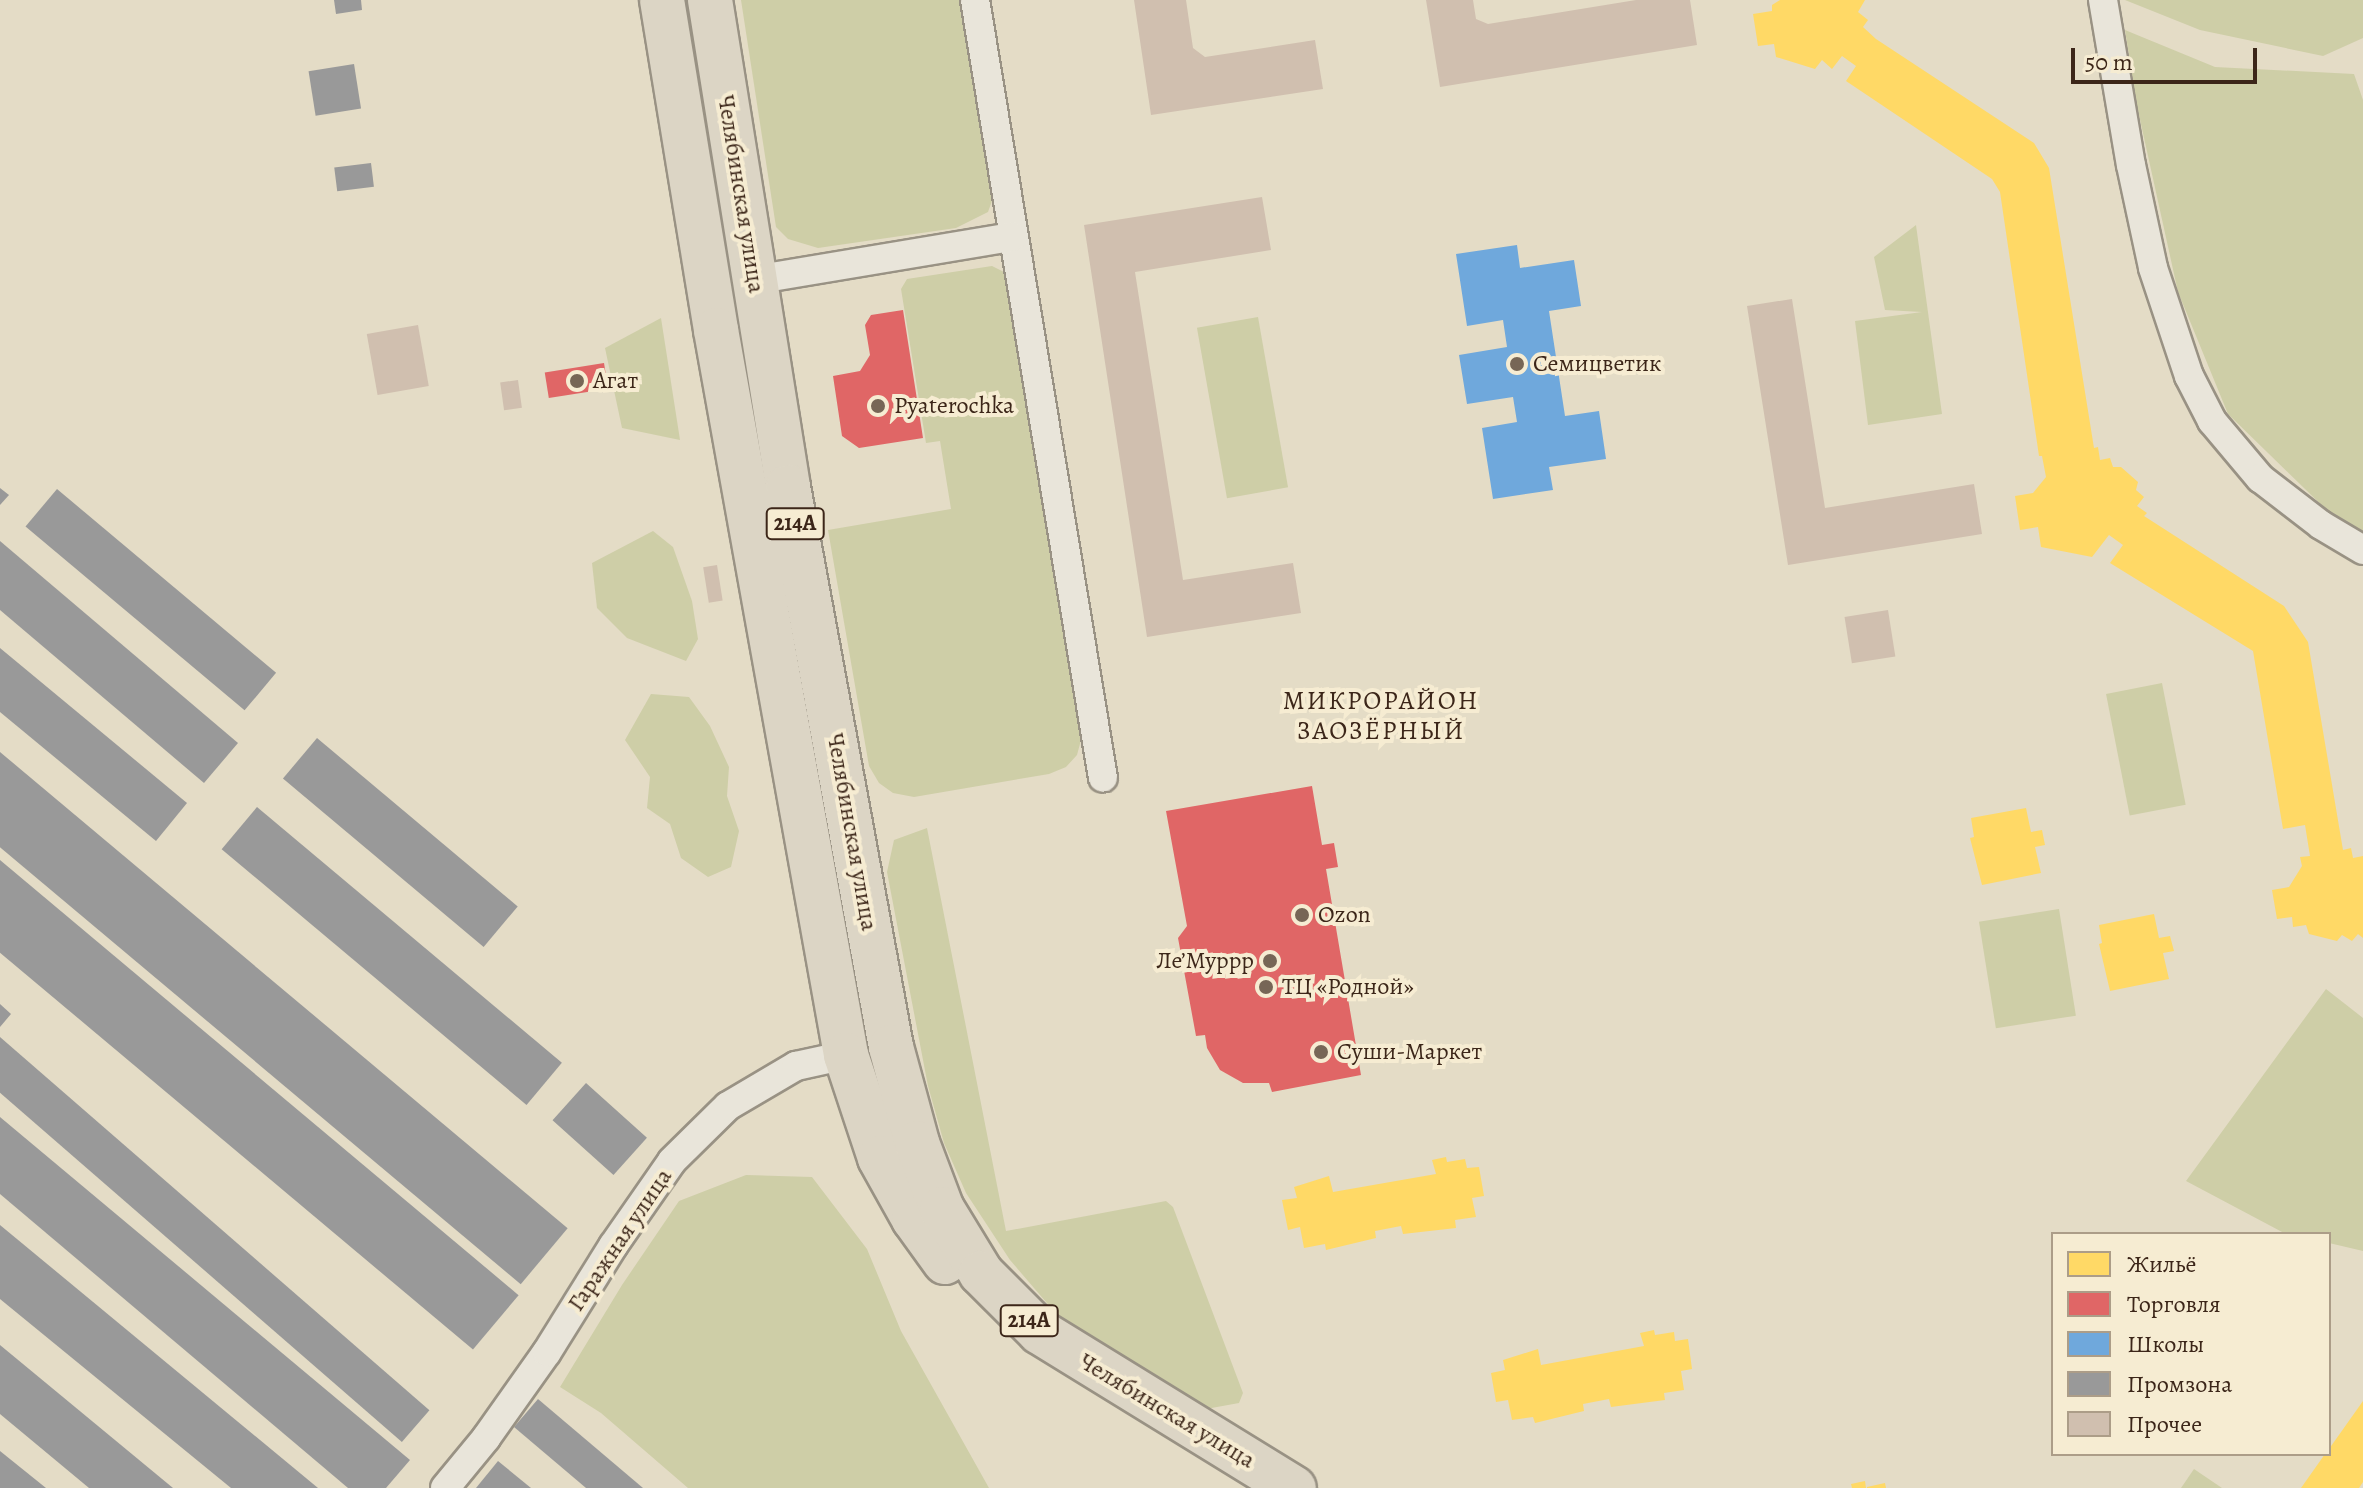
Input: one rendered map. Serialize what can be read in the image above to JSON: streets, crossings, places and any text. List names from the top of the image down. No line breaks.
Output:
{"streets":{"main road":["Челябинская улица","214А"],"street":["Гаражная улица"]},"crossings":[["Челябинская улица","Гаражная улица"]],"districts":["МИКРОРАЙОН ЗАОЗЁРНЫЙ"],"places":["Семицветик","Агат","Pyaterochka","Ozon","Ле’Муррр","ТЦ «Родной»","Суши-Маркет"],"legend":["Жильё","Торговля","Школы","Промзона","Прочее"],"scale_bar":"50 m"}
